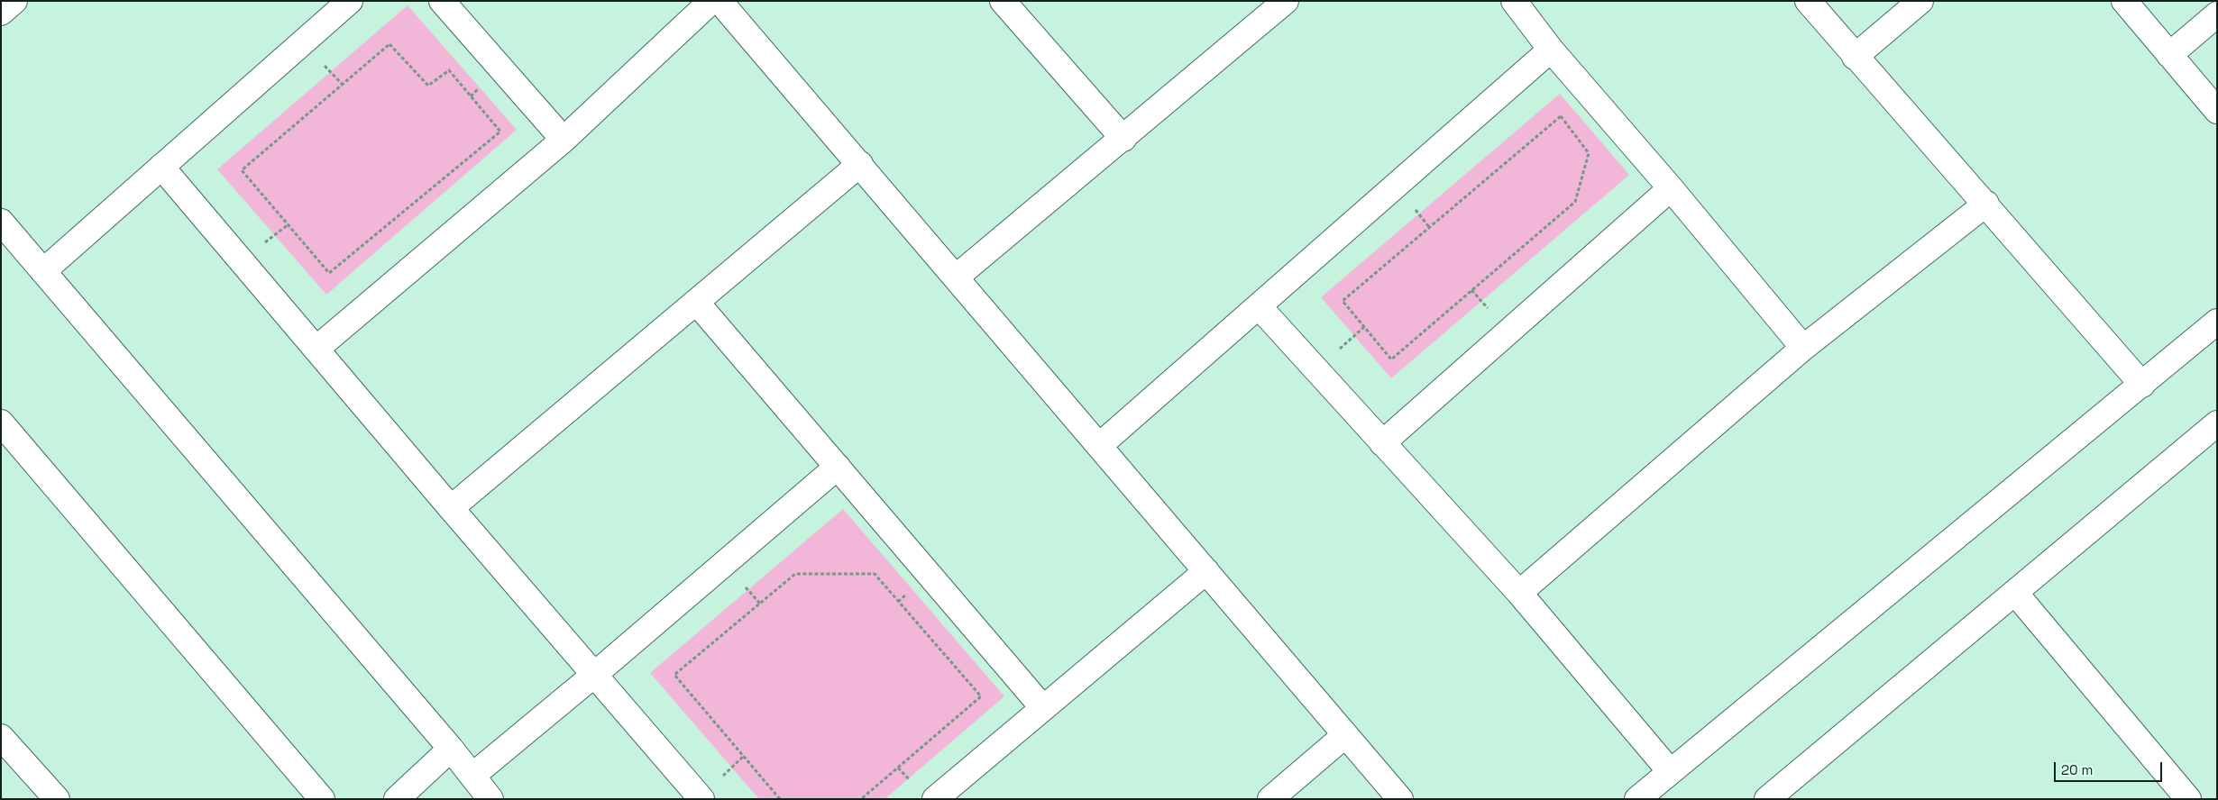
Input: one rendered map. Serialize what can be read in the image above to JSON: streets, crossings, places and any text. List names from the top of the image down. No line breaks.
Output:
{"scale_bar":"20 m"}
